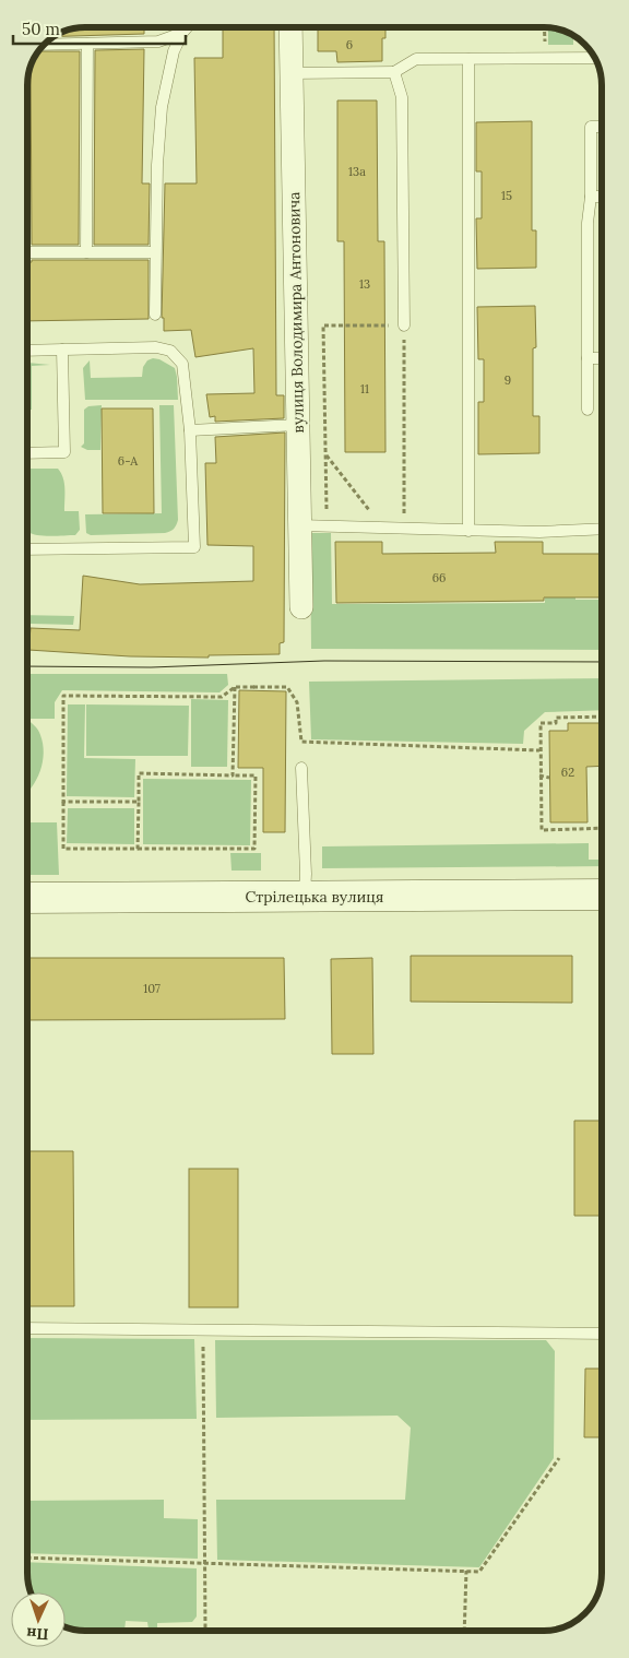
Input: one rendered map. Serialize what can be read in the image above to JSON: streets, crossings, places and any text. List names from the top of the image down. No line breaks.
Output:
{"streets":{"main road":["Стрілецька вулиця"],"street":["вулиця Володимира Антоновича"]},"house_numbers":["6","13а","15","13","9","11","6-А","66","62","107"],"scale_bar":"50 m","north":"bottom"}
